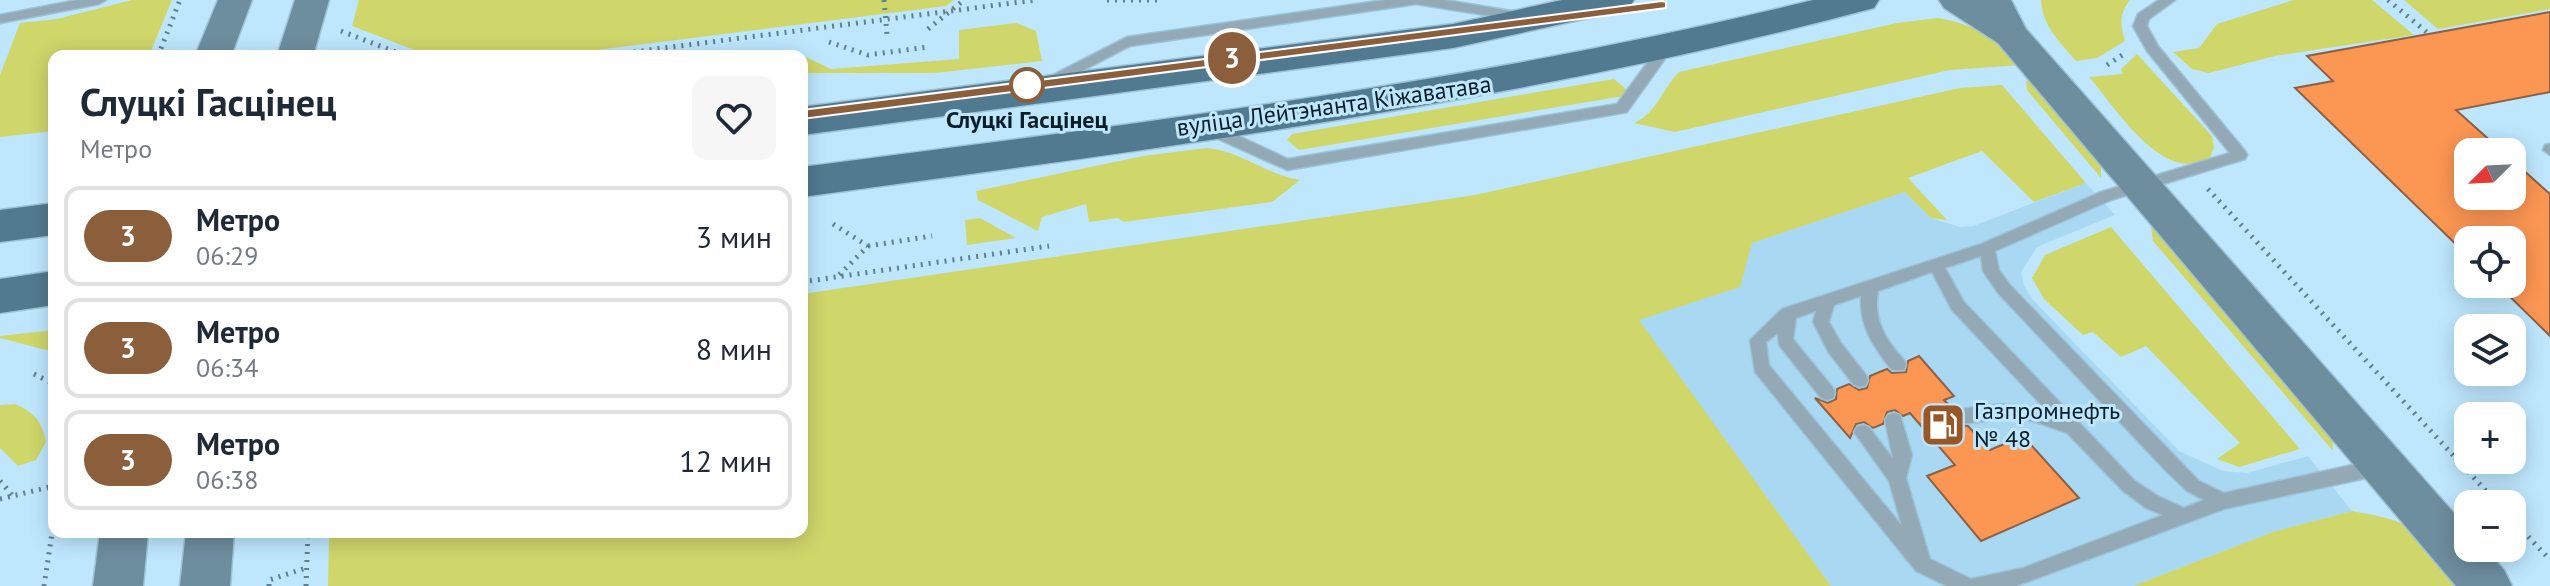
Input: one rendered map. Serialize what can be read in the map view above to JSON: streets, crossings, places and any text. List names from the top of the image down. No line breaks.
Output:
{"streets":{"main road":["вуліца Лейтэнанта Кіжаватава"]},"places":{"other":["Слуцкі Гасцінец"],"fuel station":["Газпромнефть № 48"]},"lines":["metro line 3"],"north":"bottom left","page":{"on_map":"3","heading":["Слуцкі Гасцінец","Метро"],"map_buttons":["+","−"],"list":[{"mark":"3","name":"Метро","note":"06:29","value":"3 мин"},{"mark":"3","name":"Метро","note":"06:34","value":"8 мин"},{"mark":"3","name":"Метро","note":"06:38","value":"12 мин"}]}}
